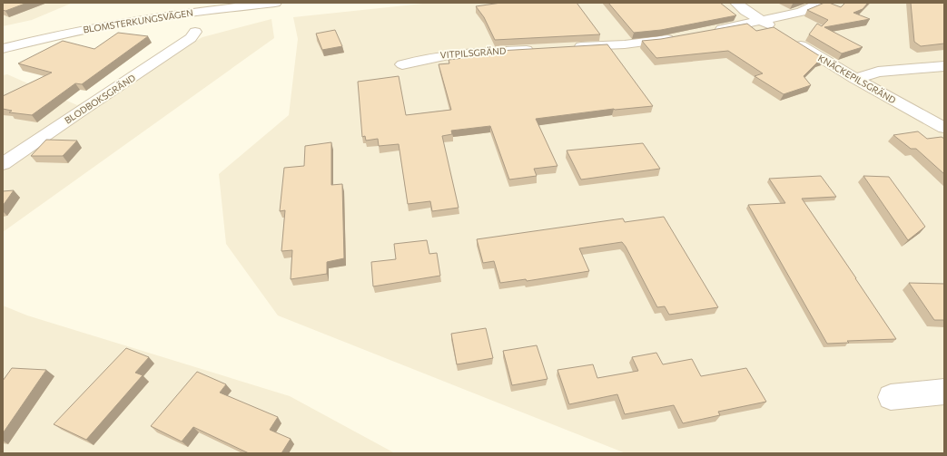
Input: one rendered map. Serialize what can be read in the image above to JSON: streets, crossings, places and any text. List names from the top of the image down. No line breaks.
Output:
{"streets":{"street":["BLOMSTERKUNGSVÄGEN","VITPILSGRÄND","KNÄCKEPILSGRÄND","BLODBOKSGRÄND"]}}
